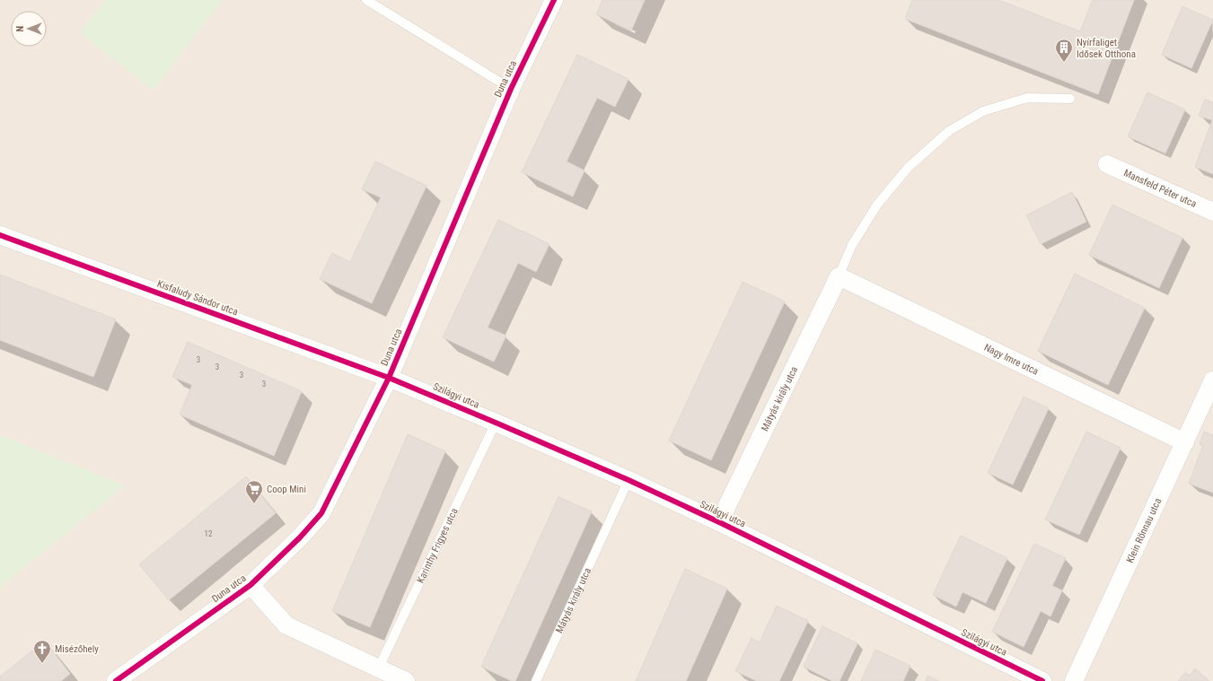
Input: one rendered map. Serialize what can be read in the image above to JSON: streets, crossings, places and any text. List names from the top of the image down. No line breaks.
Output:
{"streets":{"street":["Duna utca","Mansfeld Péter utca","Kisfaludy Sándor utca","Nagy Imre utca","Szilágyi utca","Mátyás király utca","Klein Rönnau utca"],"lane":["Karinthy Frigyes utca"]},"crossings":[["Duna utca","Kisfaludy Sándor utca"],["Duna utca","Szilágyi utca"],["Kisfaludy Sándor utca","Szilágyi utca"],["Nagy Imre utca","Mátyás király utca"],["Nagy Imre utca","Klein Rönnau utca"],["Szilágyi utca","Mátyás király utca"],["Szilágyi utca","Karinthy Frigyes utca"]],"places":{"building":["Nyírfaliget Idősek Otthona"],"supermarket":["Coop Mini"],"church":["Misézőhely"]},"house_numbers":["3","3","3","3","12"],"north":"left"}
